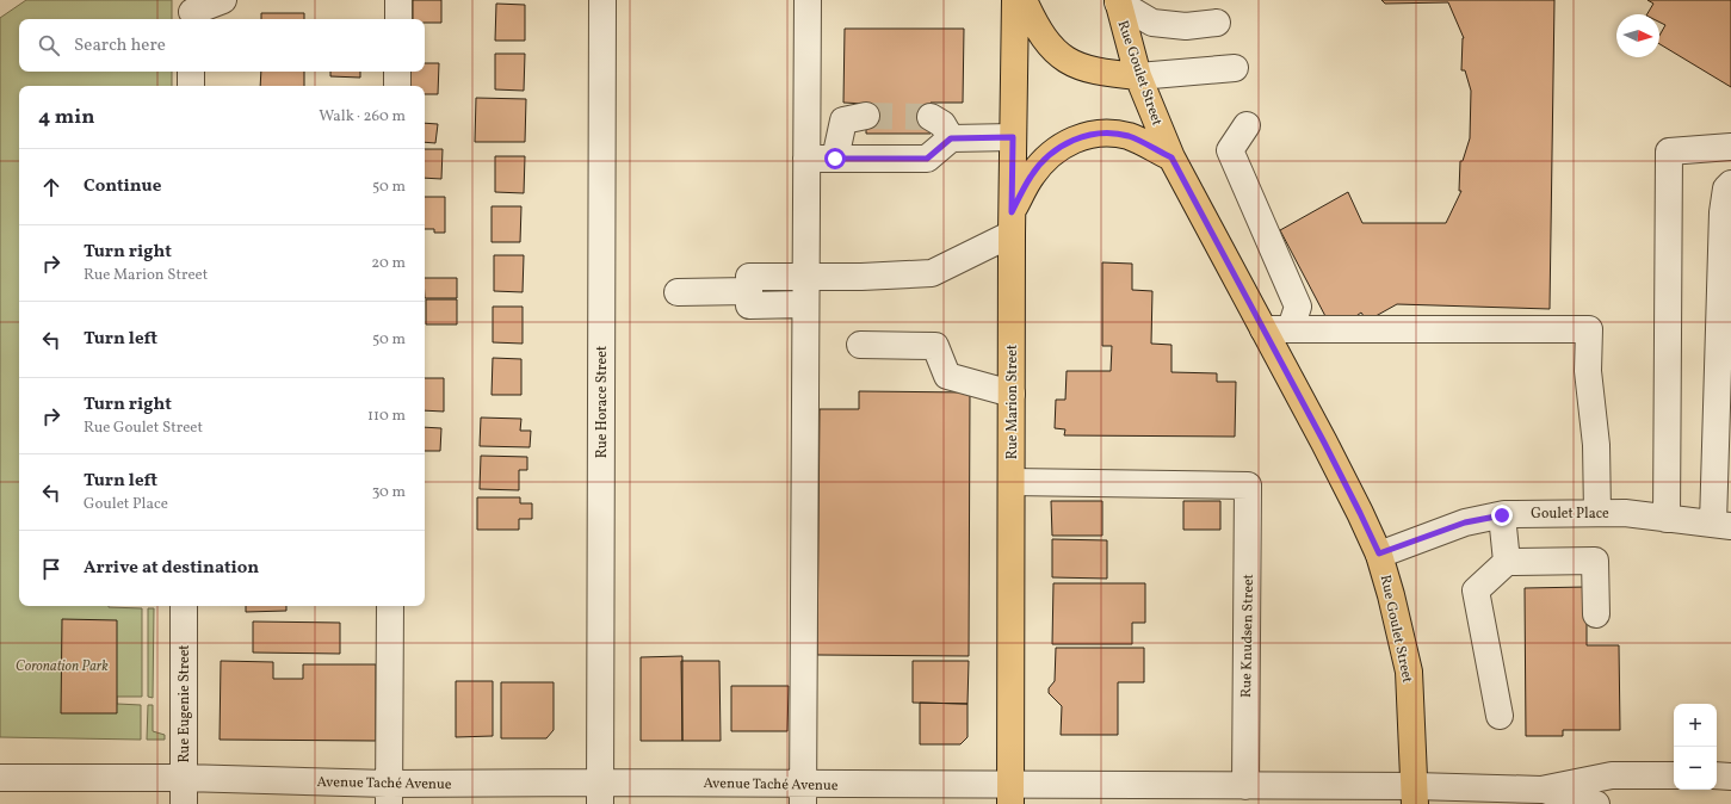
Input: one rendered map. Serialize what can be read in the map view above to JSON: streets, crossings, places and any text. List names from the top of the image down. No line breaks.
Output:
{"streets":{"main road":["Rue Goulet Street","Rue Marion Street"],"street":["Rue Horace Street","Goulet Place","Rue Knudsen Street","Rue Eugenie Street","Avenue Taché Avenue"]},"crossings":[["Rue Goulet Street","Goulet Place"],["Rue Goulet Street","Avenue Taché Avenue"],["Rue Horace Street","Avenue Taché Avenue"],["Rue Marion Street","Rue Knudsen Street"],["Rue Marion Street","Avenue Taché Avenue"],["Rue Knudsen Street","Avenue Taché Avenue"],["Rue Eugenie Street","Avenue Taché Avenue"]],"parks":["Coronation Park"],"north":"right","page":{"search":"Search here","heading":["4 min","Walk · 260 m"],"list":[["Continue","50 m"],["Turn right","Rue Marion Street","20 m"],["Turn left","50 m"],["Turn right","Rue Goulet Street","110 m"],["Turn left","Goulet Place","30 m"],"Arrive at destination"],"map_buttons":["+","−"]}}
